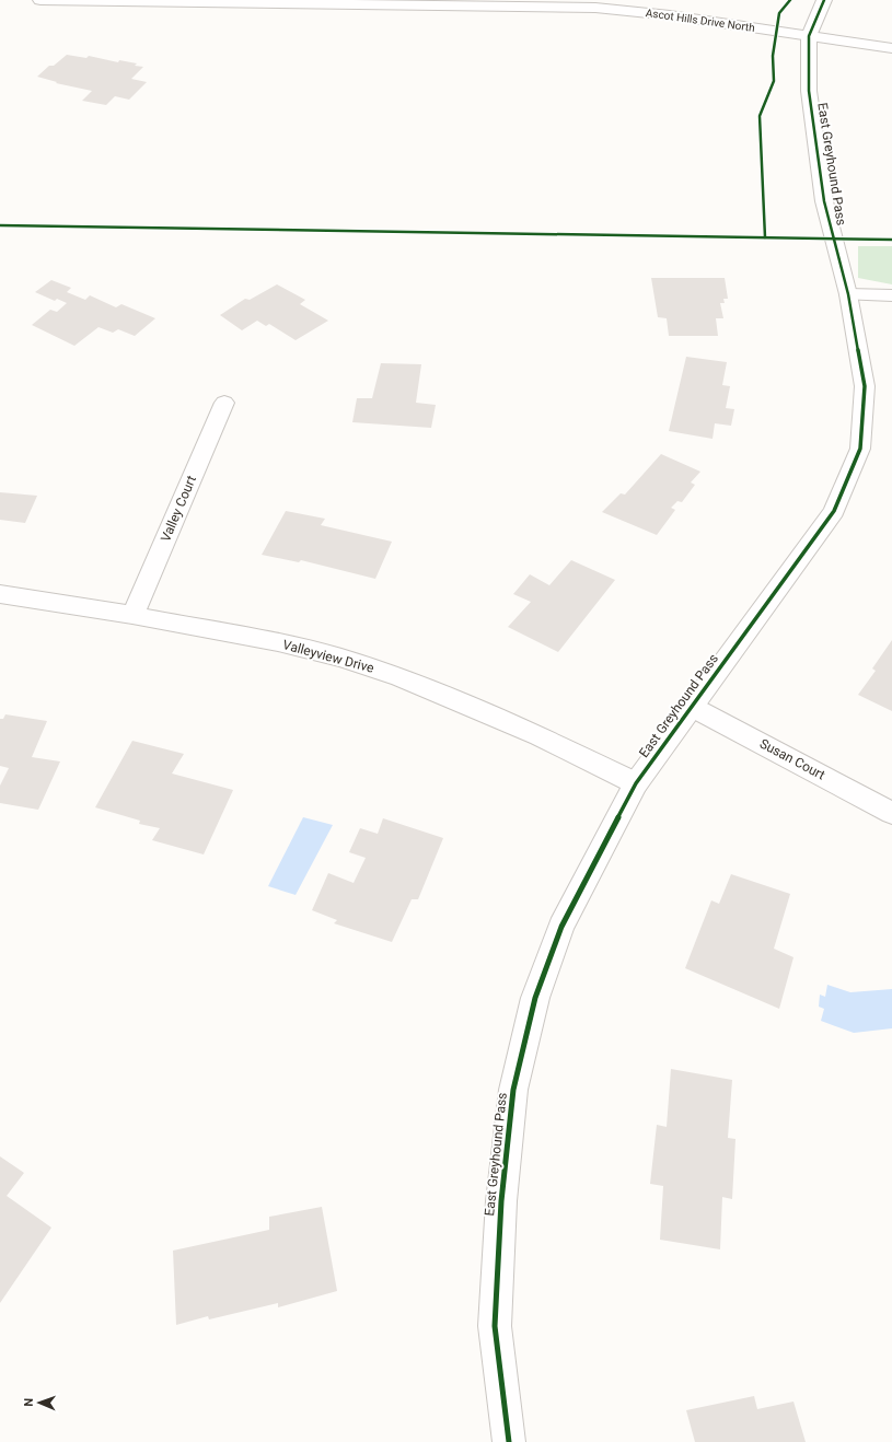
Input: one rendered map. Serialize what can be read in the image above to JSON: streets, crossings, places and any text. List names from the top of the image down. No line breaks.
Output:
{"streets":{"street":["Ascot Hills Drive North","East Greyhound Pass","Valley Court","Valleyview Drive","Susan Court"]},"crossings":[["Ascot Hills Drive North","East Greyhound Pass"],["East Greyhound Pass","Valleyview Drive"],["East Greyhound Pass","Susan Court"],["Valley Court","Valleyview Drive"]],"north":"left"}
